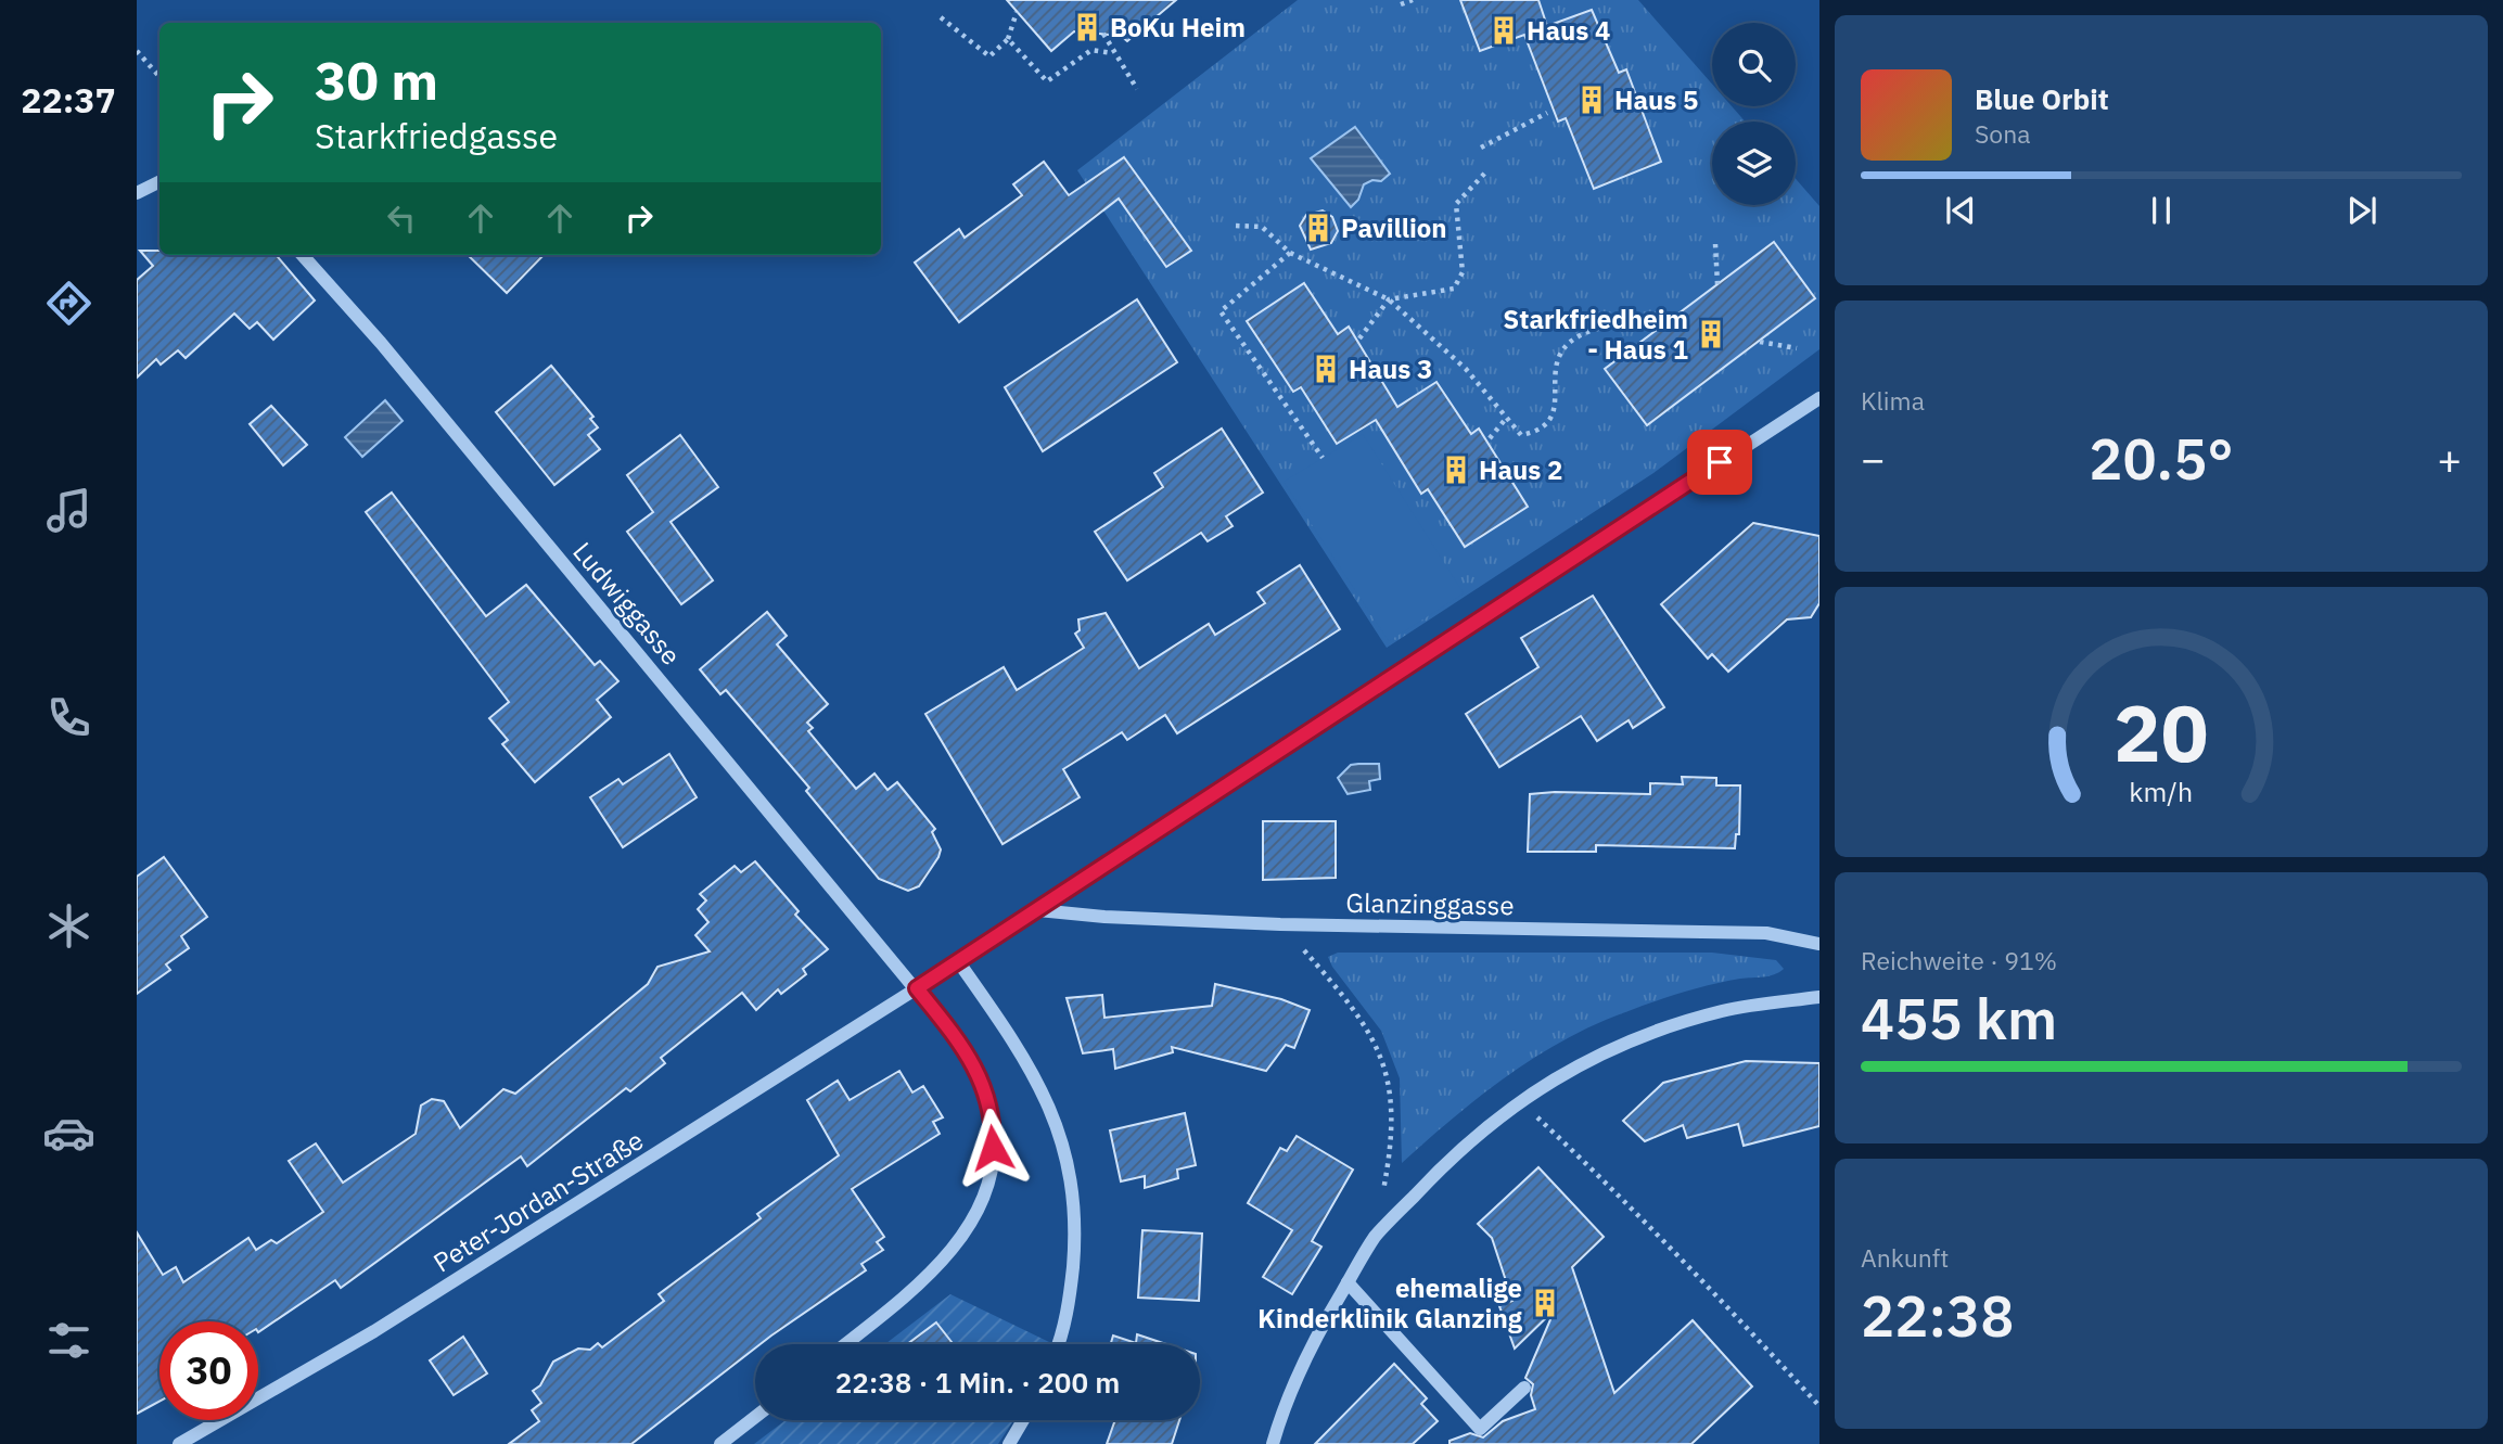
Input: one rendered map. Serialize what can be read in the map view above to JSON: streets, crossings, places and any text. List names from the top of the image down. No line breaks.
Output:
{"streets":{"street":["Ludwiggasse","Glanzinggasse","Peter-Jordan-Straße"]},"crossings":[["Ludwiggasse","Peter-Jordan-Straße"],["Glanzinggasse","Peter-Jordan-Straße"]],"places":{"building":["BoKu Heim","Haus 4","Haus 5","Pavillion","Starkfriedheim - Haus 1","Haus 3","Haus 2","ehemalige Kinderklinik Glanzing"]},"page":{"tabs":"22:37","turn":["30 m","Starkfriedgasse"],"song":["Blue Orbit","Sona"],"tile":["Klima",["Reichweite · 91%","455 km"],["Ankunft","22:38"]],"heat":["−","20.5°","+"],"limit":"30","trip":"22:38 · 1 Min. · 200 m","gauge":["20","km/h"]}}
